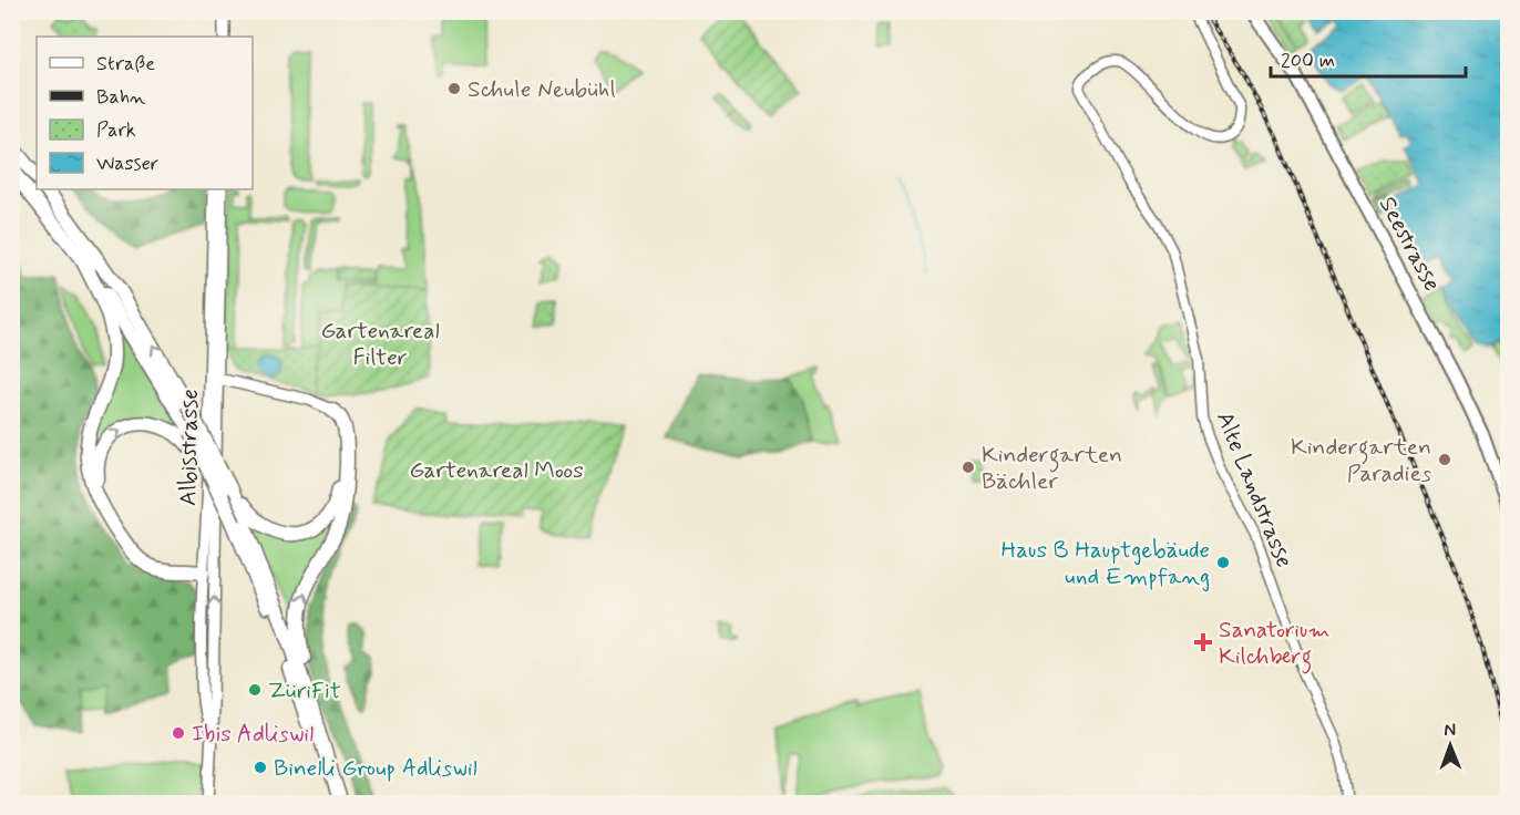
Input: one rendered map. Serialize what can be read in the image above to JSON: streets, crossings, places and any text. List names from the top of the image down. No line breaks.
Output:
{"streets":{"main road":["Seestrasse","Albisstrasse"],"street":["Alte Landstrasse"]},"parks":["Gartenareal Filter","Gartenareal Moos"],"places":{"other":["Schule Neubühl","Kindergarten Paradies","Kindergarten Bächler","Haus B Hauptgebäude und Empfang","ZüriFit","Ibis Adliswil","Binelli Group Adliswil"],"health":["Sanatorium Kilchberg"]},"legend":["Straße","Bahn","Park","Wasser"],"scale_bar":"200 m","north":"top"}
